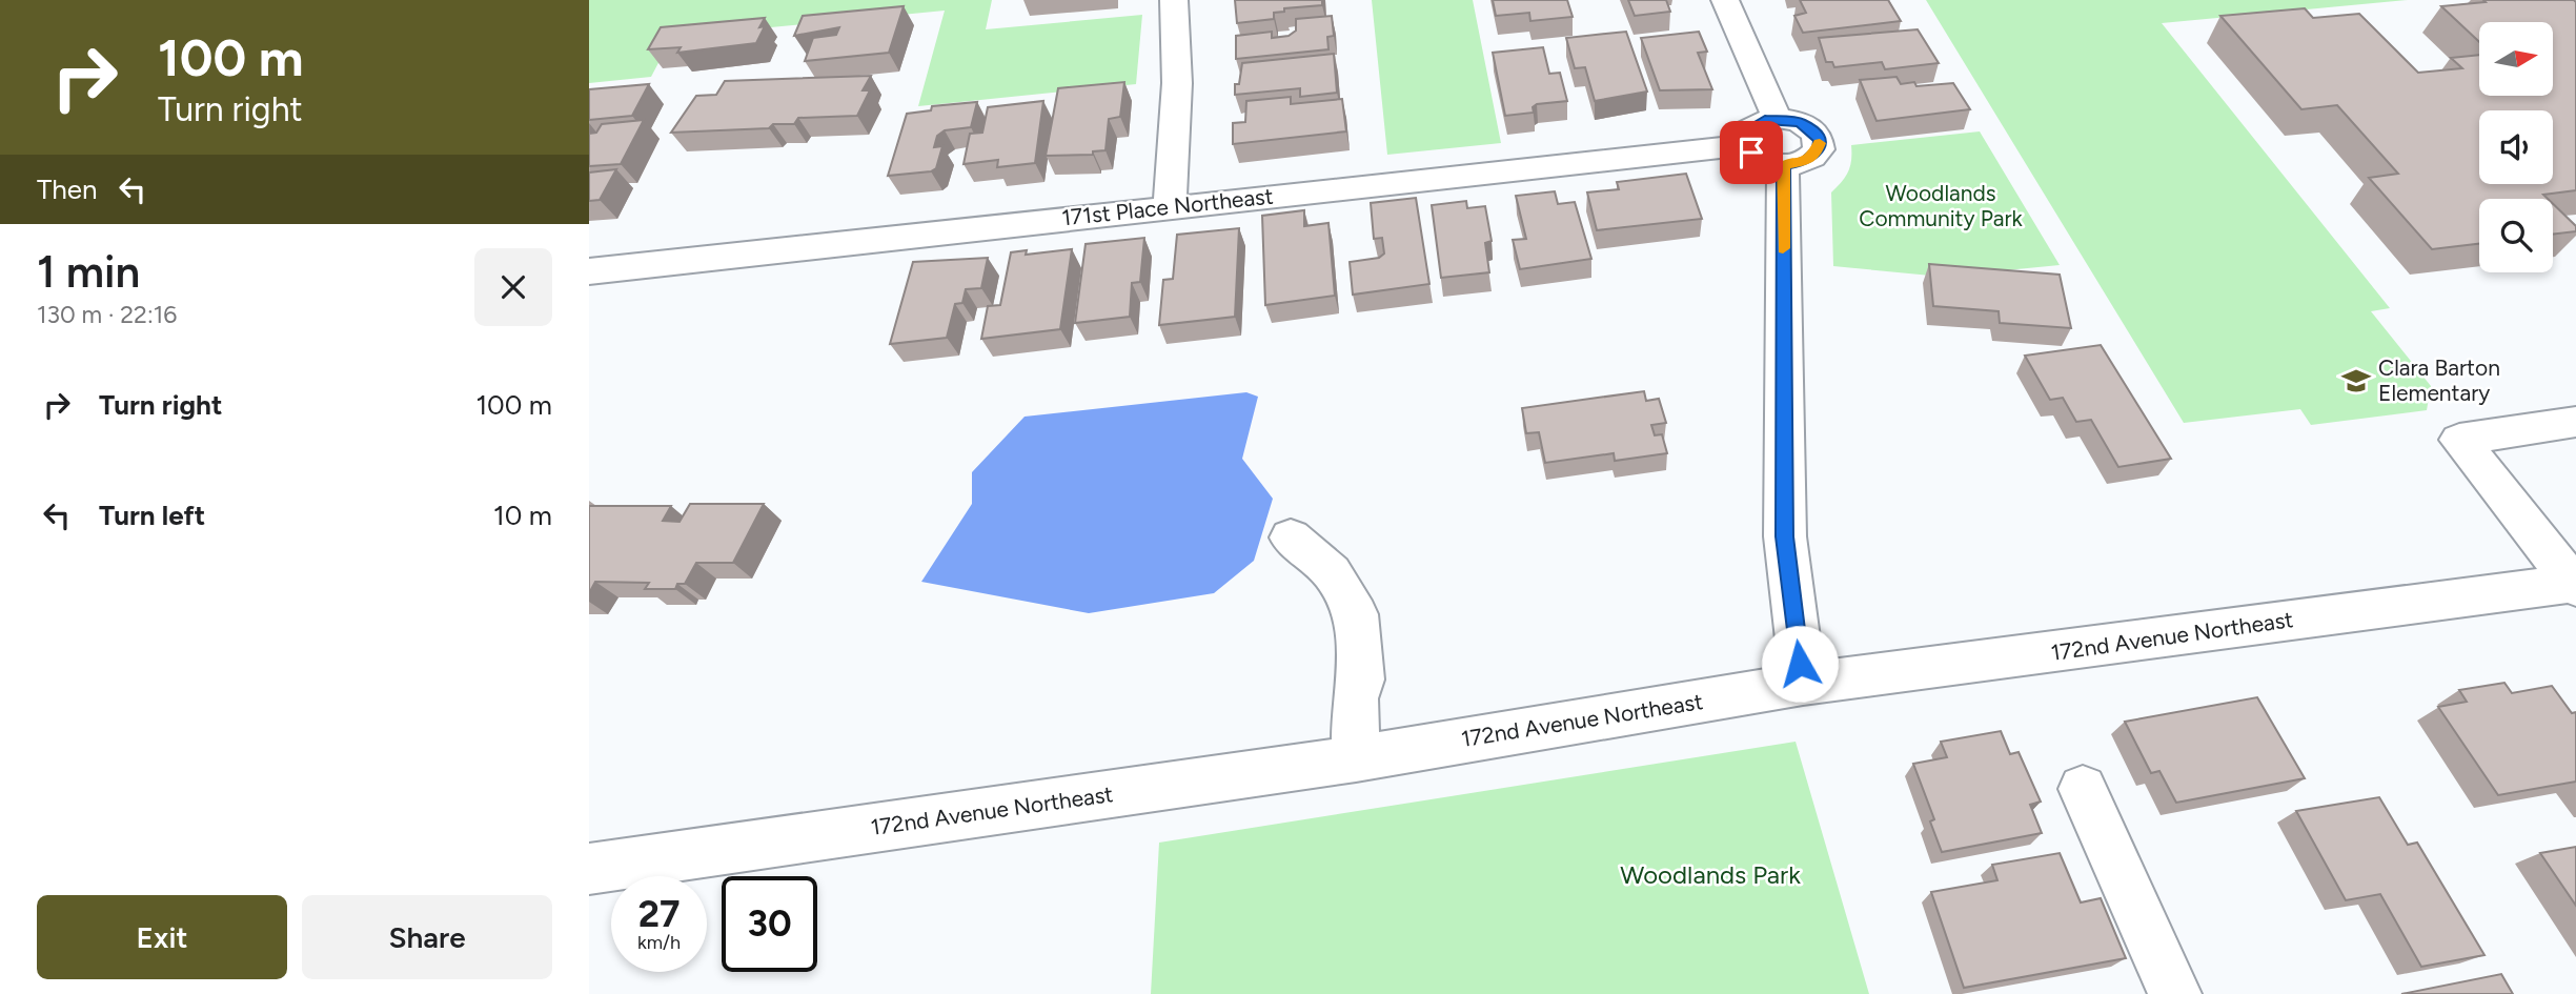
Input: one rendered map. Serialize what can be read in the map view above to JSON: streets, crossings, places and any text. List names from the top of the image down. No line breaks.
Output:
{"streets":{"street":["171st Place Northeast","172nd Avenue Northeast"]},"parks":["Woodlands Community Park","Woodlands Park"],"places":{"school or university":["Clara Barton Elementary"]},"north":"right","page":{"turn":["100 m","Turn right"],"then":"Then","heading":["1 min","130 m · 22:16"],"list":[{"name":"Turn right","value":"100 m"},{"name":"Turn left","value":"10 m"}],"speed":"27 km/h","limit":"30","buttons":["Exit","Share"]}}
